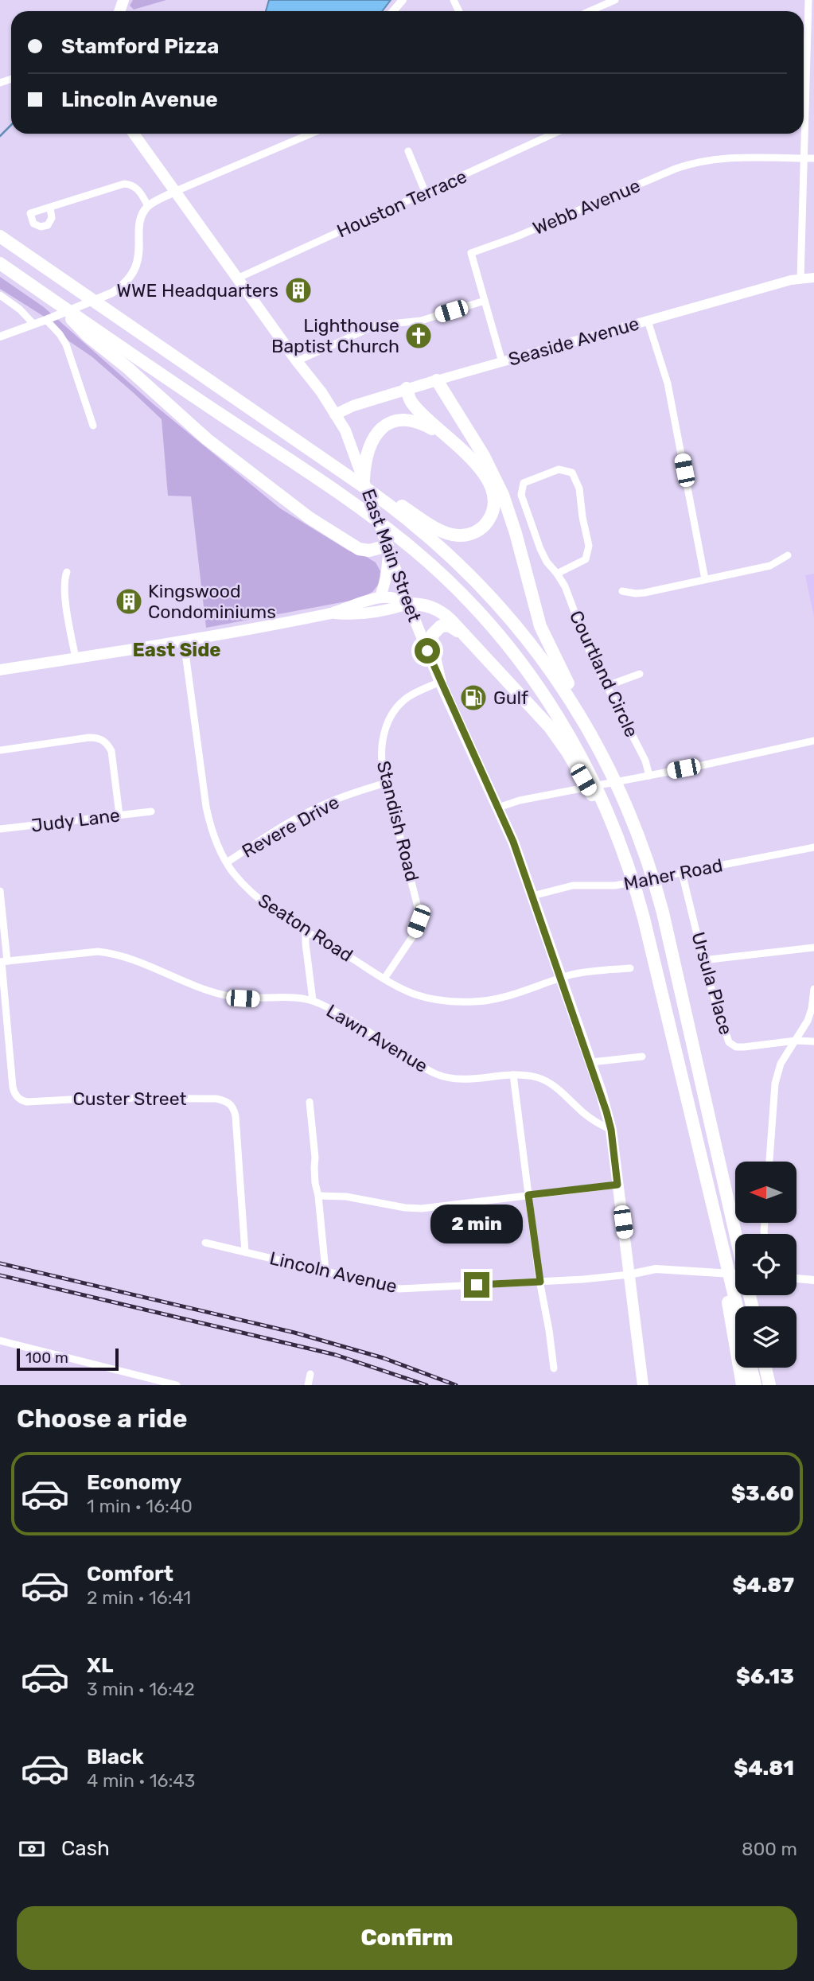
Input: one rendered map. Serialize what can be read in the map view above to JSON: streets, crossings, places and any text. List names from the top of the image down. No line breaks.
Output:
{"streets":{"main road":["Seaside Avenue","East Main Street"],"street":["Houston Terrace","Webb Avenue","Courtland Circle","Judy Lane","Standish Road","Revere Drive","Maher Road","Seaton Road","Ursula Place","Lawn Avenue","Custer Street","Lincoln Avenue"]},"crossings":[["Houston Terrace","East Main Street"],["Webb Avenue","Seaside Avenue"],["Seaside Avenue","East Main Street"],["East Main Street","Standish Road"],["East Main Street","Maher Road"],["East Main Street","Seaton Road"],["East Main Street","Lawn Avenue"],["East Main Street","Lincoln Avenue"],["Standish Road","Revere Drive"],["Standish Road","Seaton Road"],["Revere Drive","Seaton Road"],["Maher Road","Ursula Place"],["Lawn Avenue","Custer Street"],["Custer Street","Lincoln Avenue"]],"districts":["East Side"],"places":{"building":["WWE Headquarters","Kingswood Condominiums"],"church":["Lighthouse Baptist Church"],"fuel station":["Gulf"]},"scale_bar":"100 m","north":"left","page":{"banner":["Stamford Pizza","Lincoln Avenue"],"bubble":"2 min","scale":"100 m","heading":"Choose a ride","list":[{"name":"Economy","note":"1 min · 16:40","value":"$3.60"},{"name":"Comfort","note":"2 min · 16:41","value":"$4.87"},{"name":"XL","note":"3 min · 16:42","value":"$6.13"},{"name":"Black","note":"4 min · 16:43","value":"$4.81"}],"pay":["Cash","800 m"],"buttons":"Confirm"}}
